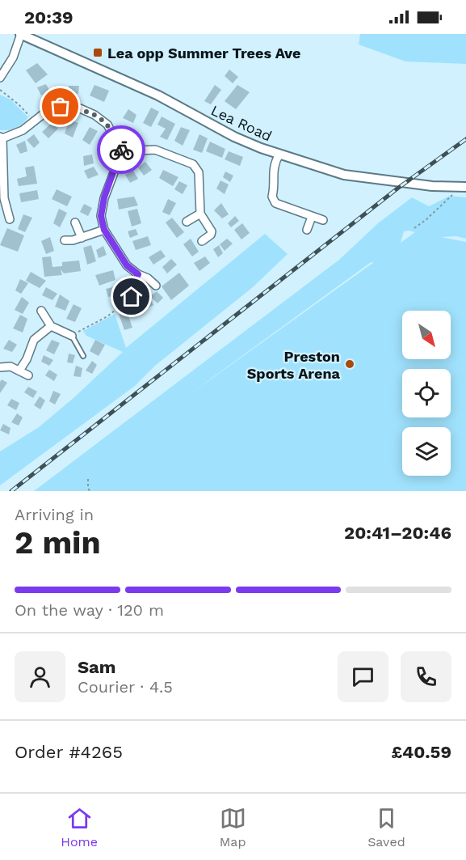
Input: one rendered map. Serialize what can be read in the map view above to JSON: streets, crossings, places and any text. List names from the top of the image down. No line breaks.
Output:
{"streets":{"street":["Lea Road"]},"places":{"transit":["Lea opp Summer Trees Ave"],"other":["Preston Sports Arena"]},"north":"bottom right","page":{"status":"20:39","heading":["2 min","Arriving in","20:41–20:46"],"panel":["Sam","Courier · 4.5","Order #4265","£40.59"],"bar":"On the way · 120 m","tabs":["Home","Map","Saved"]}}
